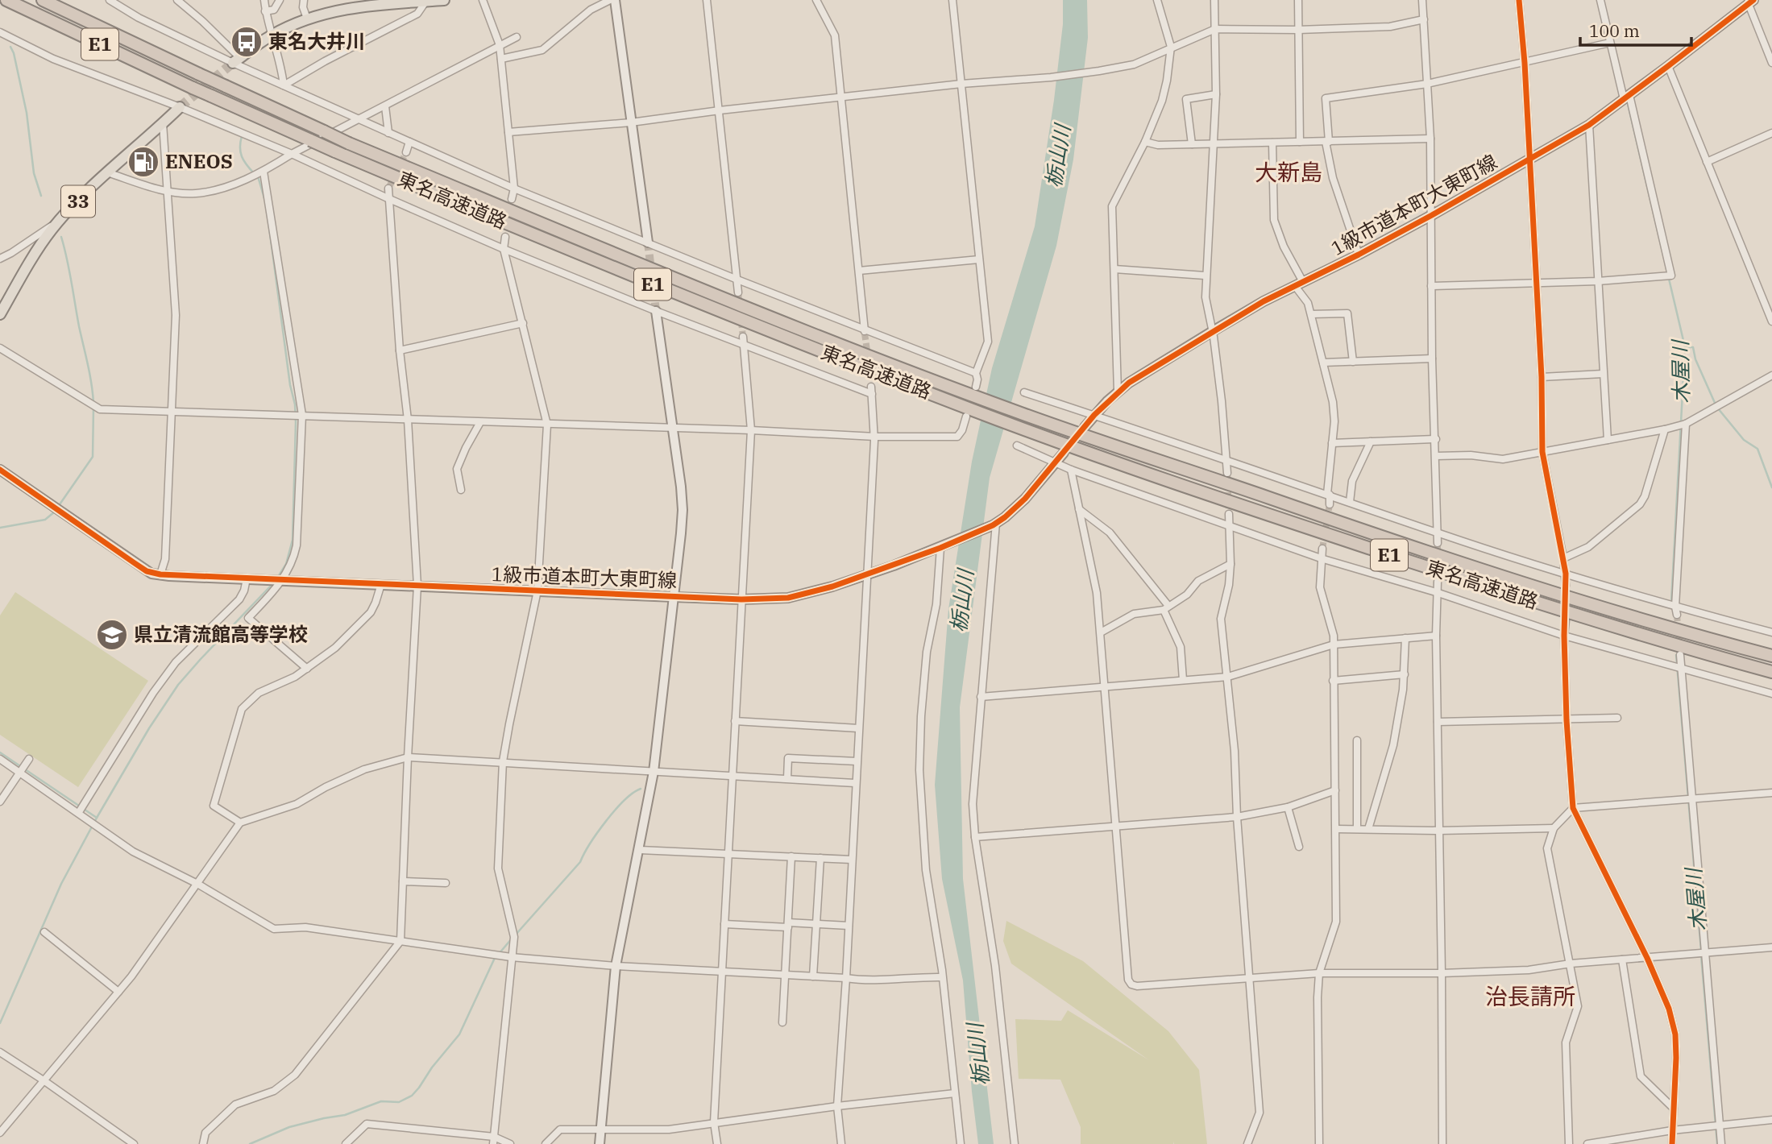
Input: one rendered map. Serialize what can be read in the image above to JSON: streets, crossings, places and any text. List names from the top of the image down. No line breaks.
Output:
{"streets":{"highway":["E1","東名高速道路"],"main road":["33"],"street":["1級市道本町大東町線"]},"districts":["大新島","治長請所"],"water":["栃山川","木屋川"],"places":{"bus stop":["東名大井川"],"fuel station":["ENEOS"],"school or university":["県立清流館高等学校"]},"scale_bar":"100 m"}
